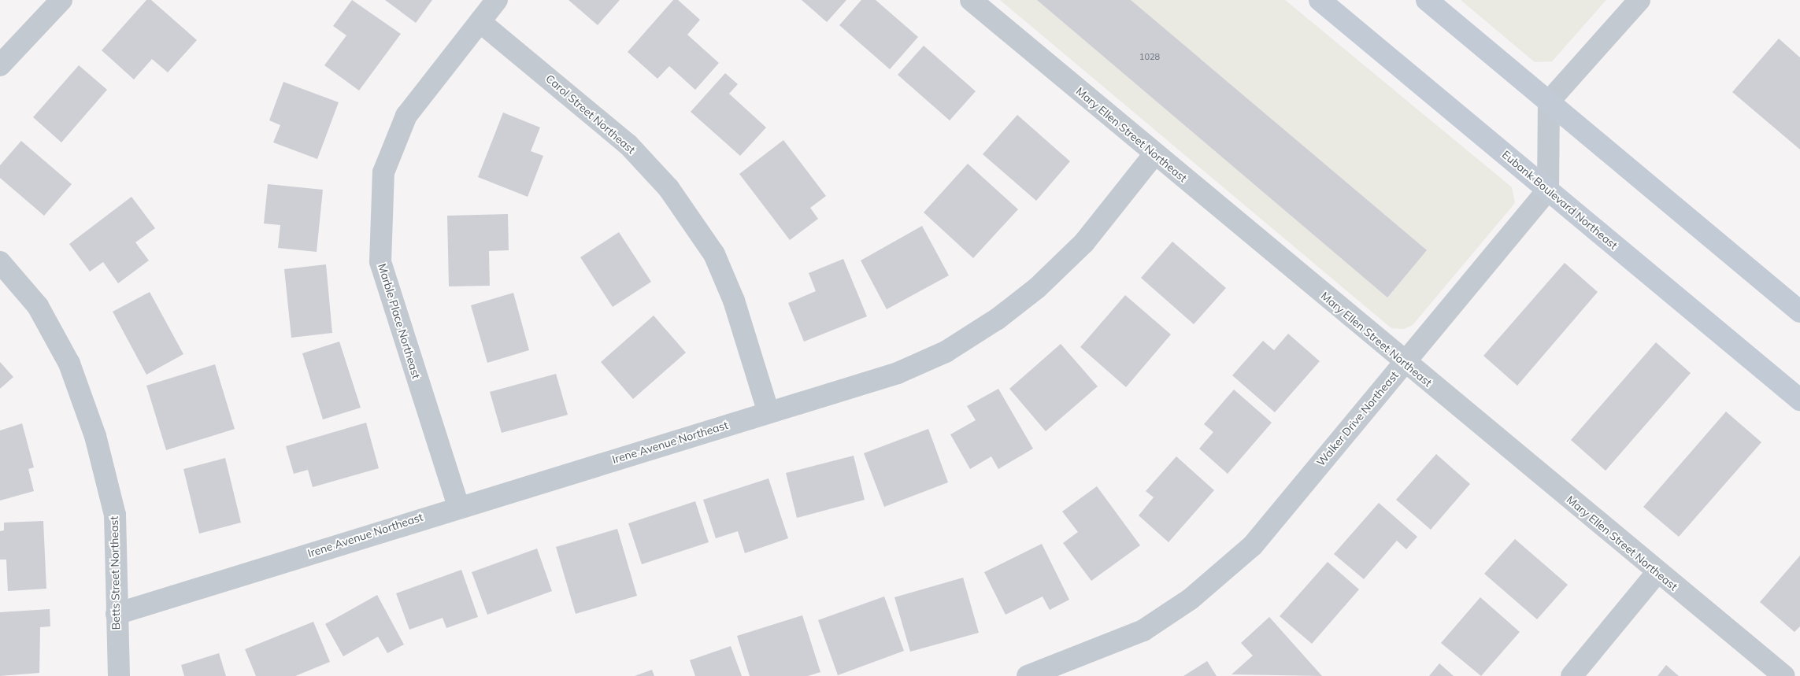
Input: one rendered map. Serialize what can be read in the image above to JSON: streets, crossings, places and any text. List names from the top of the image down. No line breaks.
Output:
{"streets":{"main road":["Eubank Boulevard Northeast"],"street":["Carol Street Northeast","Mary Ellen Street Northeast","Marble Place Northeast","Walker Drive Northeast","Irene Avenue Northeast","Betts Street Northeast"]},"crossings":[["Carol Street Northeast","Marble Place Northeast"],["Carol Street Northeast","Irene Avenue Northeast"],["Mary Ellen Street Northeast","Walker Drive Northeast"],["Mary Ellen Street Northeast","Irene Avenue Northeast"],["Eubank Boulevard Northeast","Walker Drive Northeast"],["Marble Place Northeast","Irene Avenue Northeast"],["Irene Avenue Northeast","Betts Street Northeast"]],"house_numbers":["1028"]}
